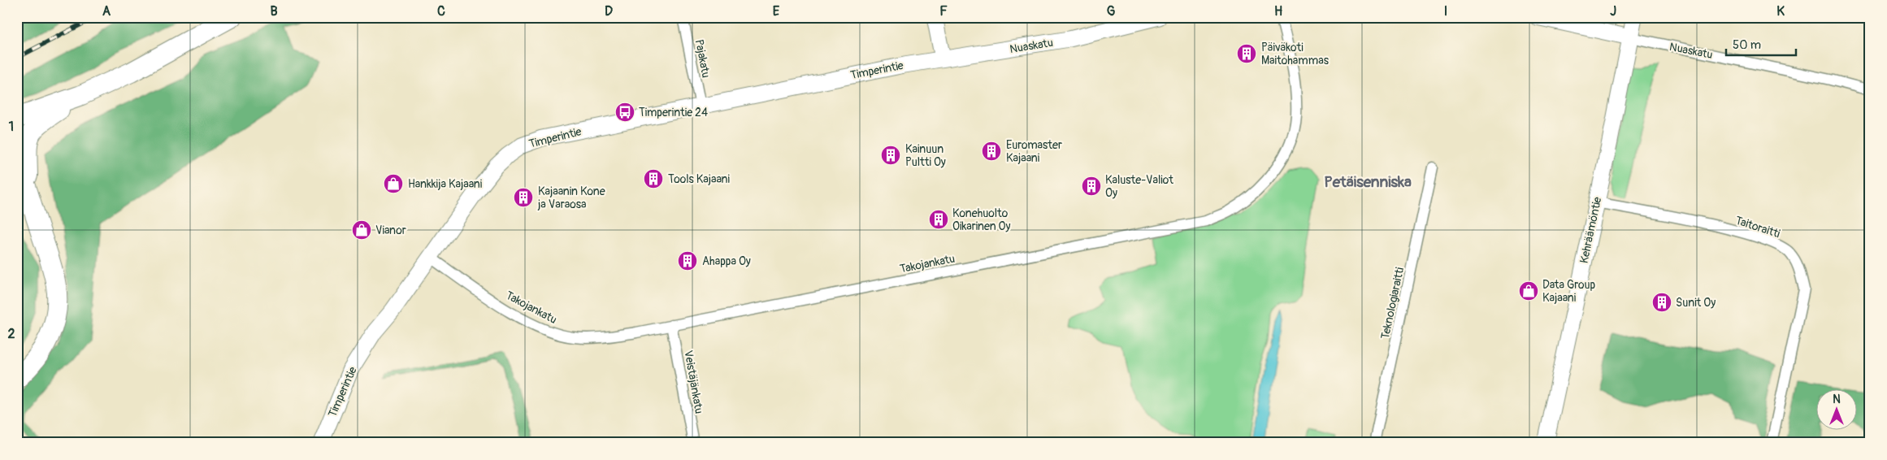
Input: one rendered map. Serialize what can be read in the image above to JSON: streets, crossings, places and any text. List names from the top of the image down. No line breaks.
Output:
{"streets":{"street":["Nuaskatu","Pajakatu","Timperintie","Taitoraitti","Kehräämöntie","Takojankatu","Teknologiaraitti","Veistäjänkatu"]},"crossings":[["Nuaskatu","Timperintie"],["Nuaskatu","Kehräämöntie"],["Pajakatu","Timperintie"],["Timperintie","Takojankatu"],["Taitoraitti","Kehräämöntie"],["Takojankatu","Veistäjänkatu"]],"districts":["Petäisenniska"],"places":{"building":["Päiväkoti Maitohammas","Euromaster Kajaani","Kainuun Pultti Oy","Tools Kajaani","Kaluste-Valiot Oy","Kajaanin Kone ja Varaosa","Konehuolto Oikarinen Oy","Ahappa Oy","Sunit Oy"],"bus stop":["Timperintie 24"],"shop":["Hankkija Kajaani","Vianor","Data Group Kajaani"]},"scale_bar":"50 m","north":"top","grid":{"columns":["A","B","C","D","E","F","G","H","I","J","K"],"rows":["1","2"]}}
